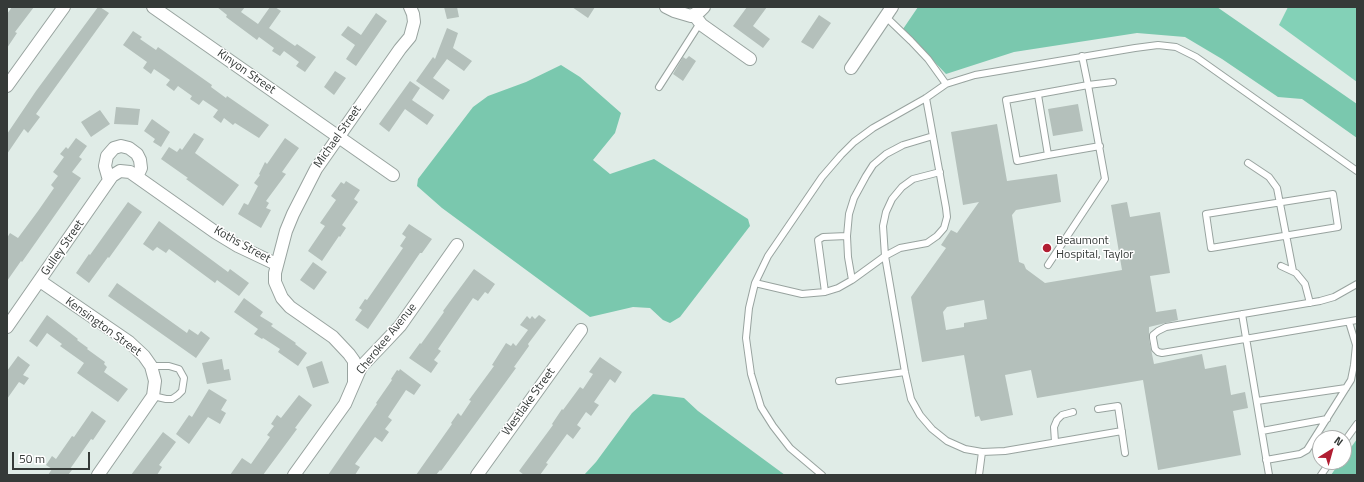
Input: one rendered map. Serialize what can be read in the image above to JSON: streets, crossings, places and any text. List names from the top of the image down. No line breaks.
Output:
{"streets":{"street":["Kinyon Street","Michael Street","Koths Street","Gulley Street","Kensington Street","Cherokee Avenue","Westlake Street"]},"crossings":[["Kinyon Street","Michael Street"],["Michael Street","Koths Street"],["Koths Street","Gulley Street"],["Koths Street","Cherokee Avenue"],["Gulley Street","Kensington Street"]],"places":["Beaumont Hospital, Taylor"],"scale_bar":"50 m","north":"top right"}
